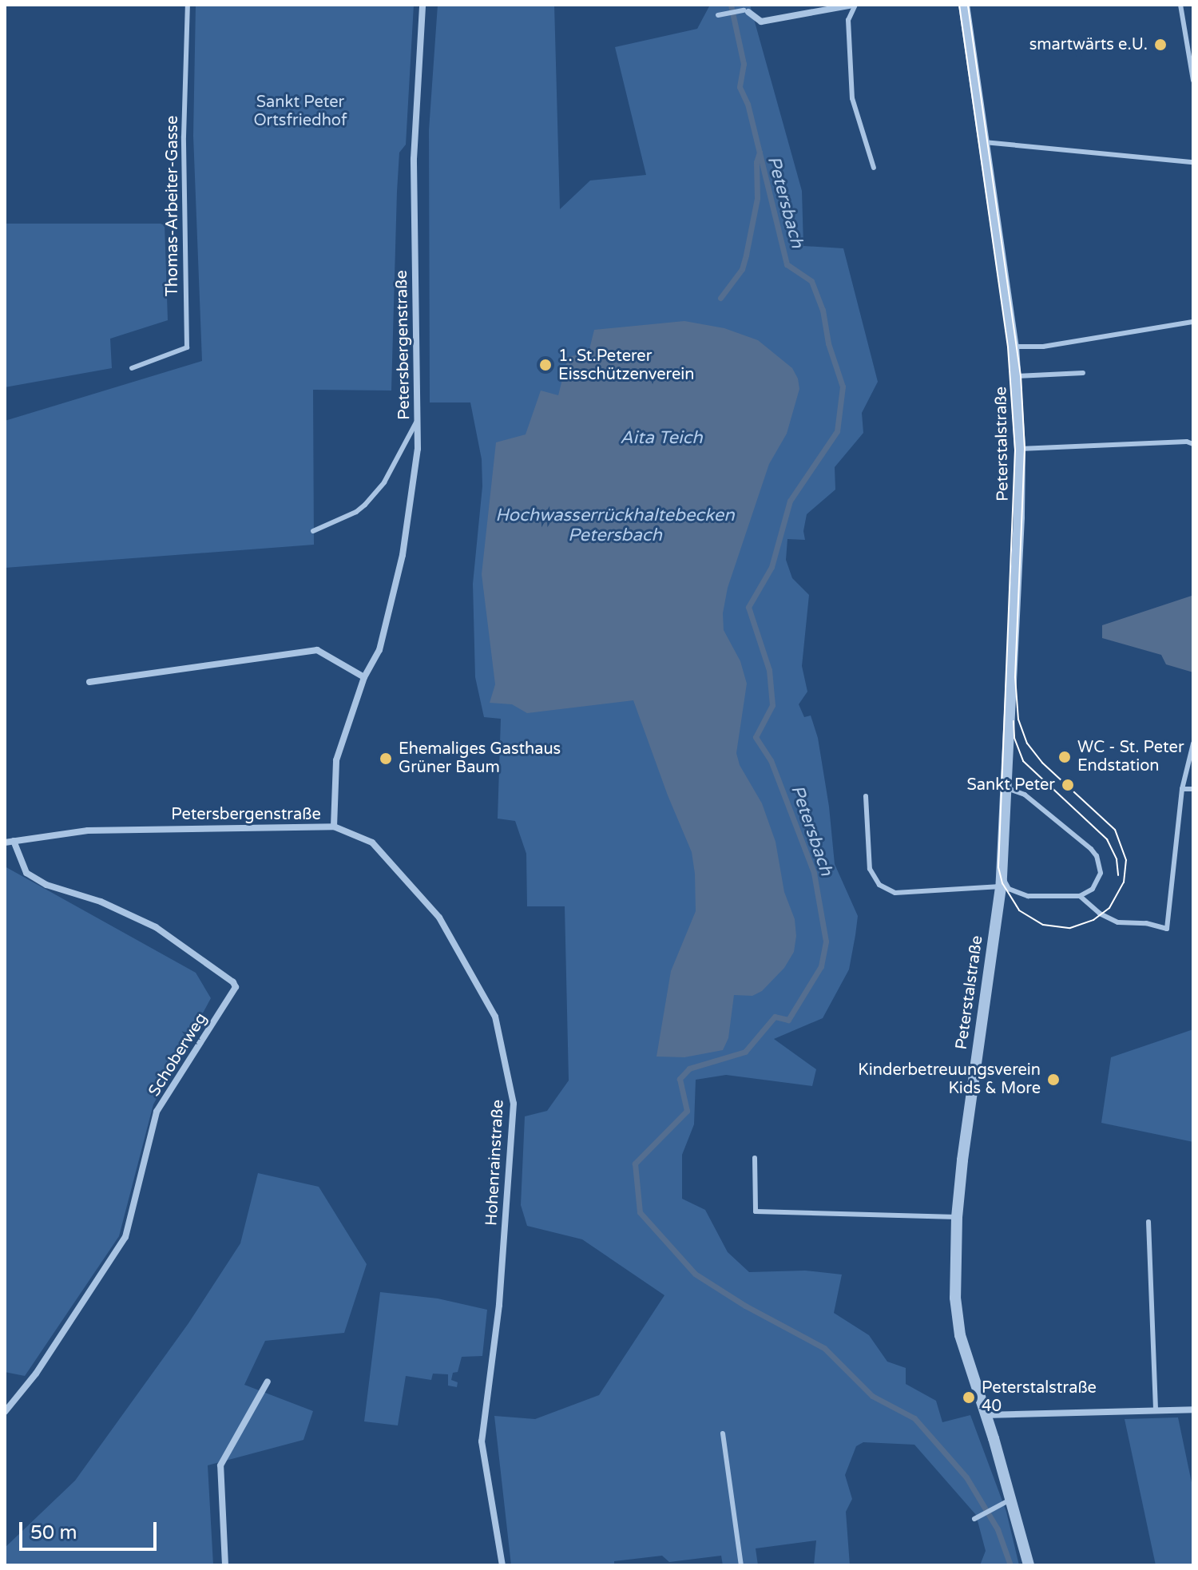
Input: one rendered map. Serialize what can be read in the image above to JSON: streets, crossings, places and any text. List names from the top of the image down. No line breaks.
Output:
{"streets":{"street":["Petersbergenstraße","Peterstalstraße","Schoberweg","Hohenrainstraße"],"lane":["Thomas-Arbeiter-Gasse"]},"crossings":[["Petersbergenstraße","Schoberweg"],["Petersbergenstraße","Hohenrainstraße"]],"water":["Petersbach","Aita Teich","Hochwasserrückhaltebecken Petersbach"],"parks":["Sankt Peter Ortsfriedhof"],"places":["smartwärts e.U.","1. St.Peterer Eisschützenverein","WC - St. Peter Endstation","Ehemaliges Gasthaus Grüner Baum","Sankt Peter","Kinderbetreuungsverein Kids & More","Peterstalstraße 40"],"scale_bar":"50 m"}
